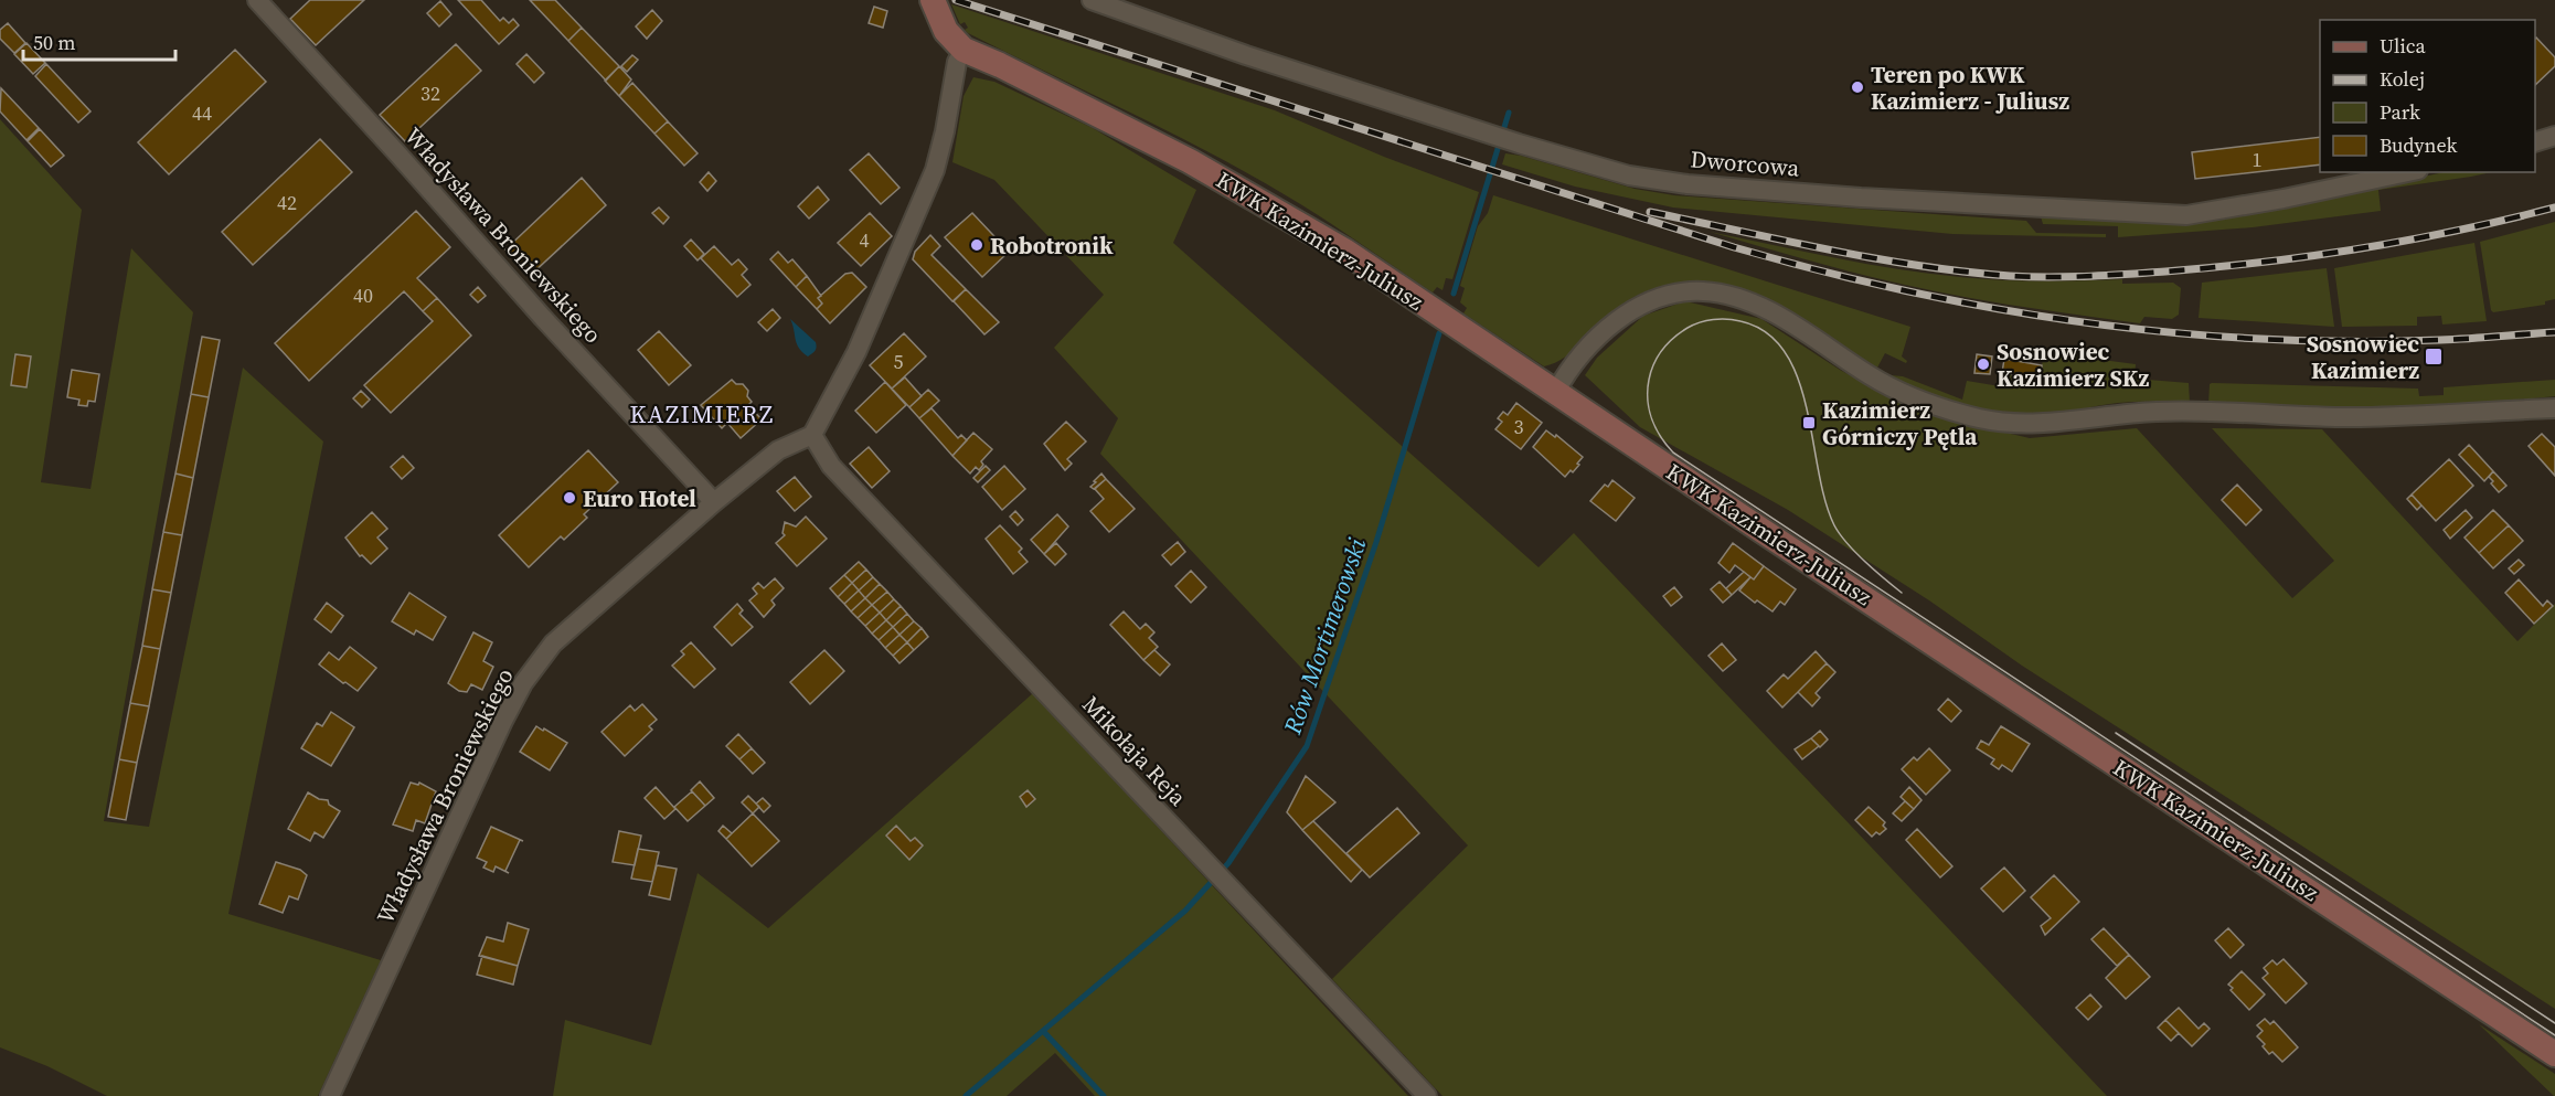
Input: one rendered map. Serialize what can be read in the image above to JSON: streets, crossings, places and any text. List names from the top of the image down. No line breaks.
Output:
{"streets":{"street":["Dworcowa","Władysława Broniewskiego","KWK Kazimierz-Juliusz","Mikołaja Reja"]},"crossings":[["Władysława Broniewskiego","Mikołaja Reja"]],"districts":["KAZIMIERZ"],"water":["Rów Mortimerowski"],"places":{"other":["Teren po KWK Kazimierz - Juliusz","Robotronik","Sosnowiec Kazimierz SKz","Euro Hotel"],"transit":["Sosnowiec Kazimierz","Kazimierz Górniczy Pętla"]},"house_numbers":["32","44","1","42","4","40","5","3"],"legend":["Ulica","Kolej","Park","Budynek"],"scale_bar":"50 m"}
